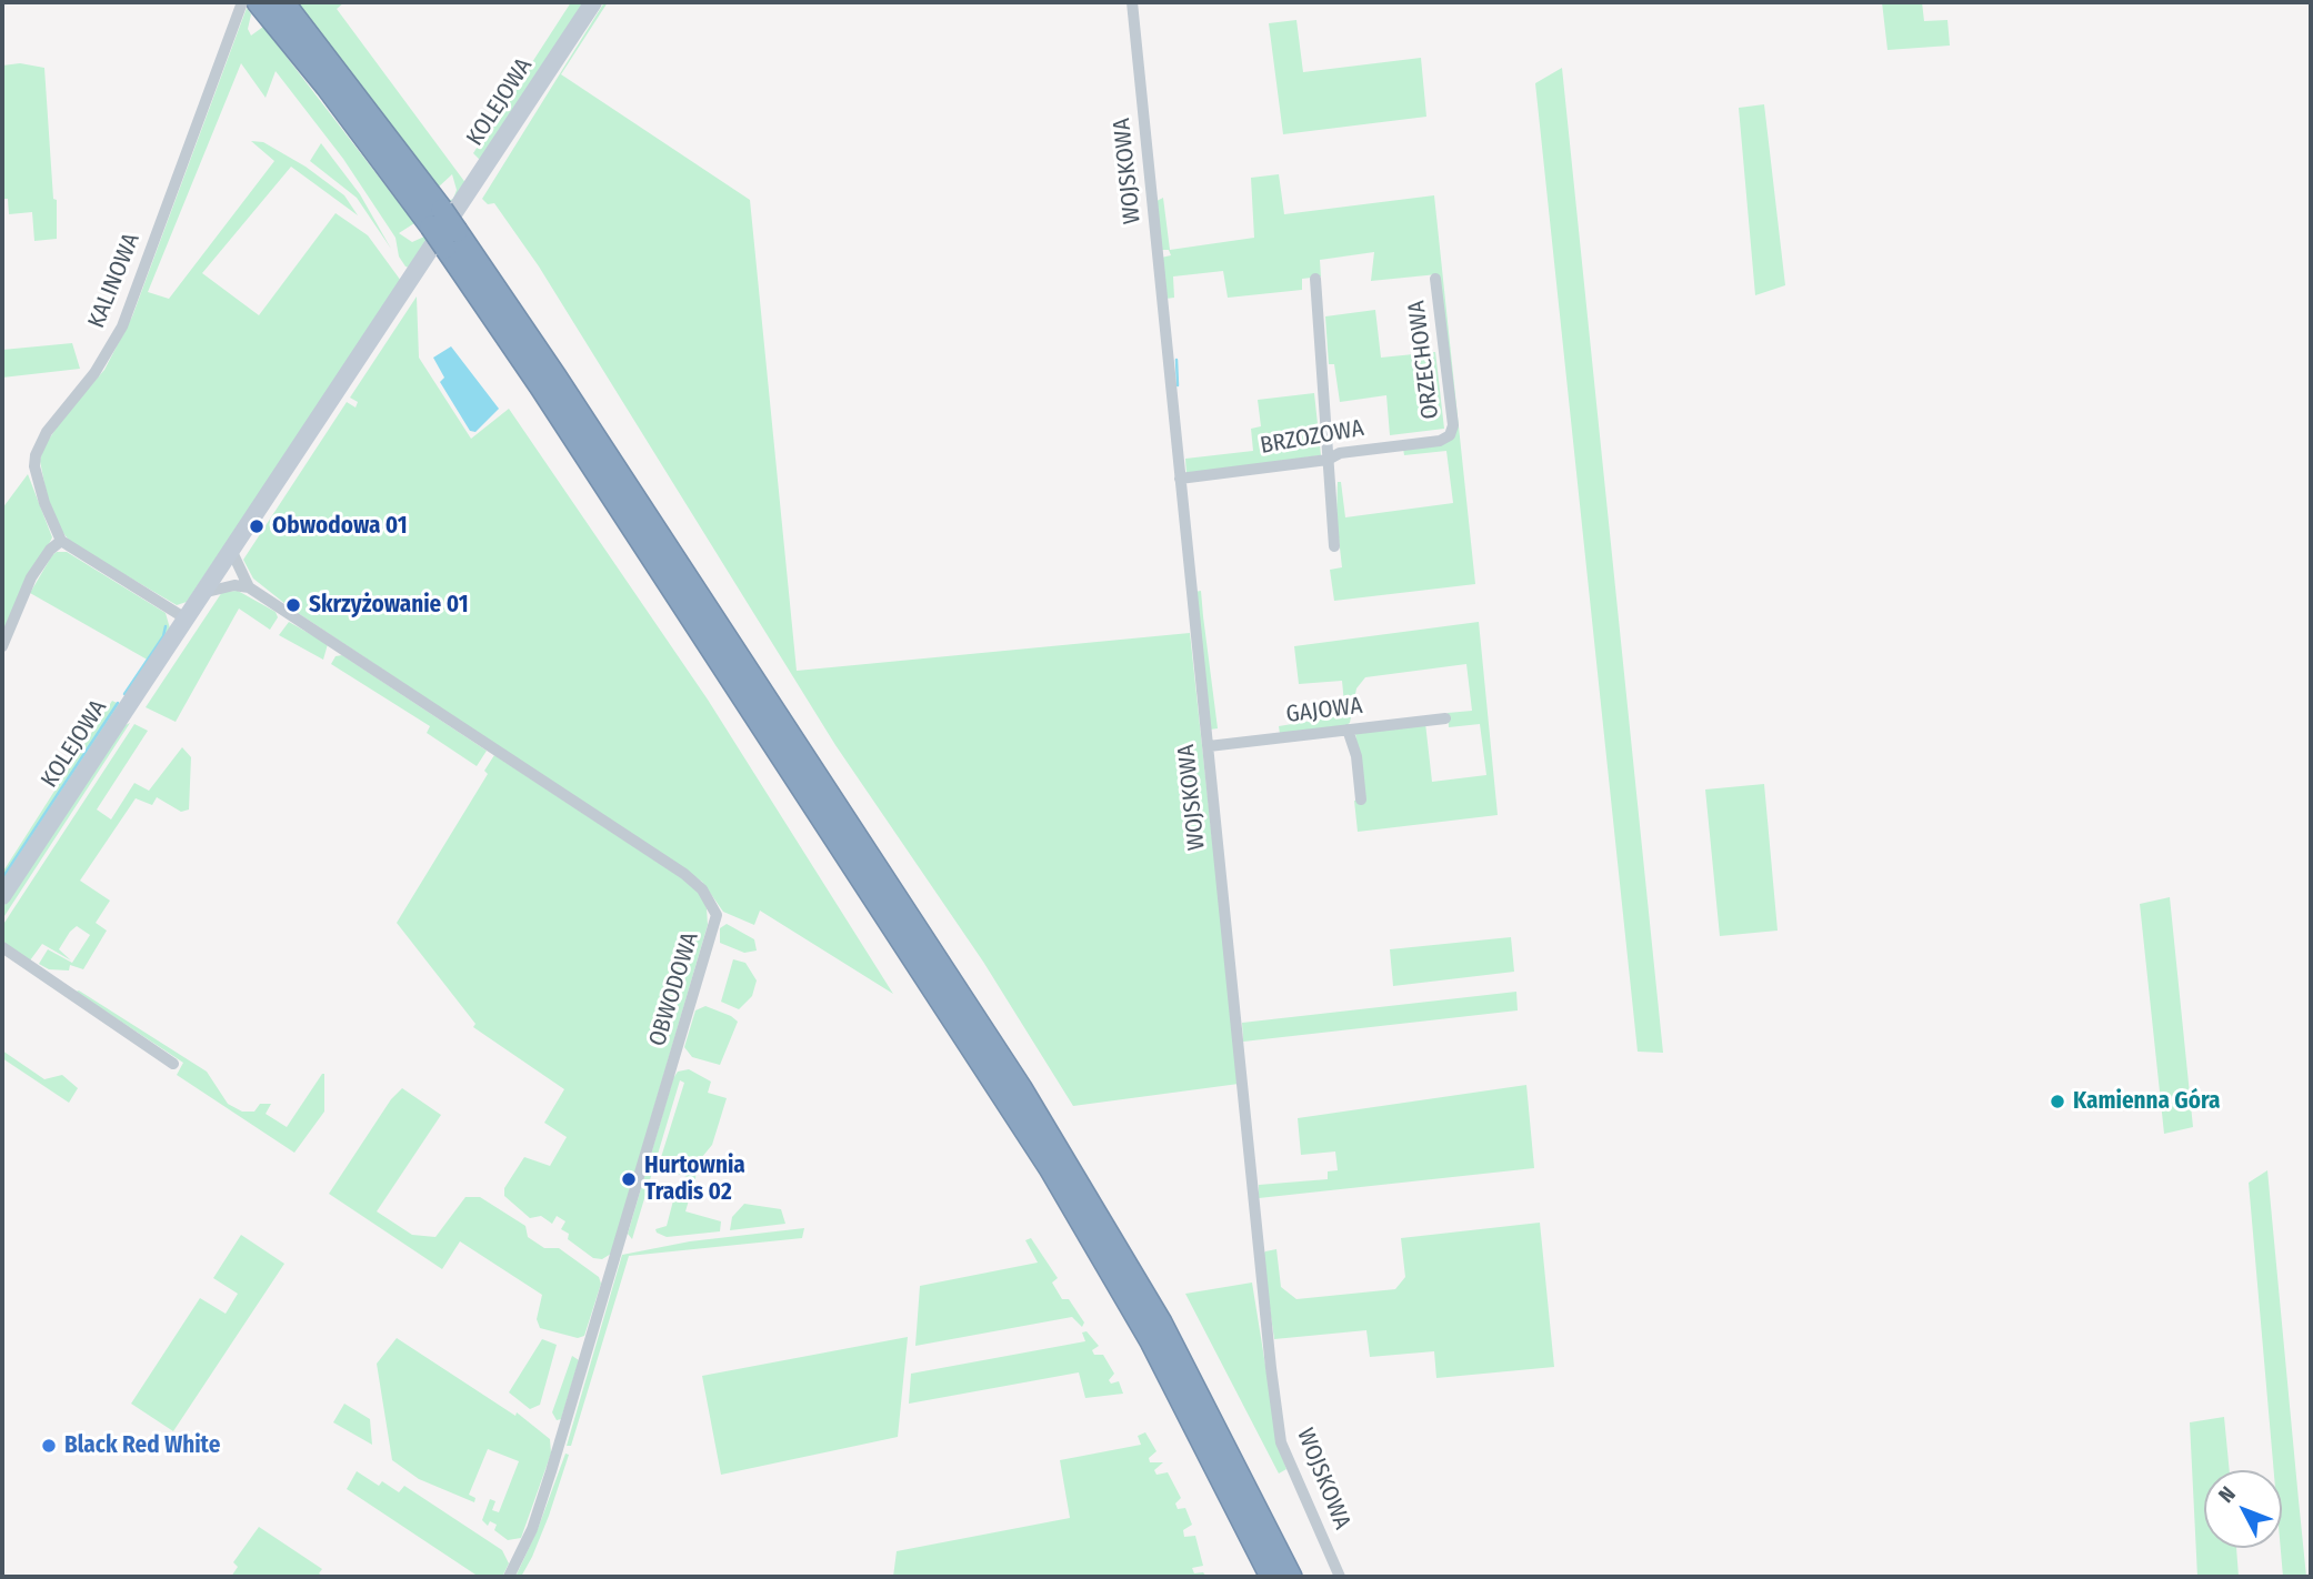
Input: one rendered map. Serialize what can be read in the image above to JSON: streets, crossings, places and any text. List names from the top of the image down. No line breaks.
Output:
{"streets":{"street":["KOLEJOWA","WOJSKOWA","KALINOWA","ORZECHOWA","BRZOZOWA","GAJOWA","OBWODOWA"]},"crossings":[["WOJSKOWA","BRZOZOWA"],["WOJSKOWA","GAJOWA"],["ORZECHOWA","BRZOZOWA"]],"places":["Obwodowa 01","Skrzyżowanie 01","Kamienna Góra","Hurtownia Tradis 02","Black Red White"],"north":"top left"}
